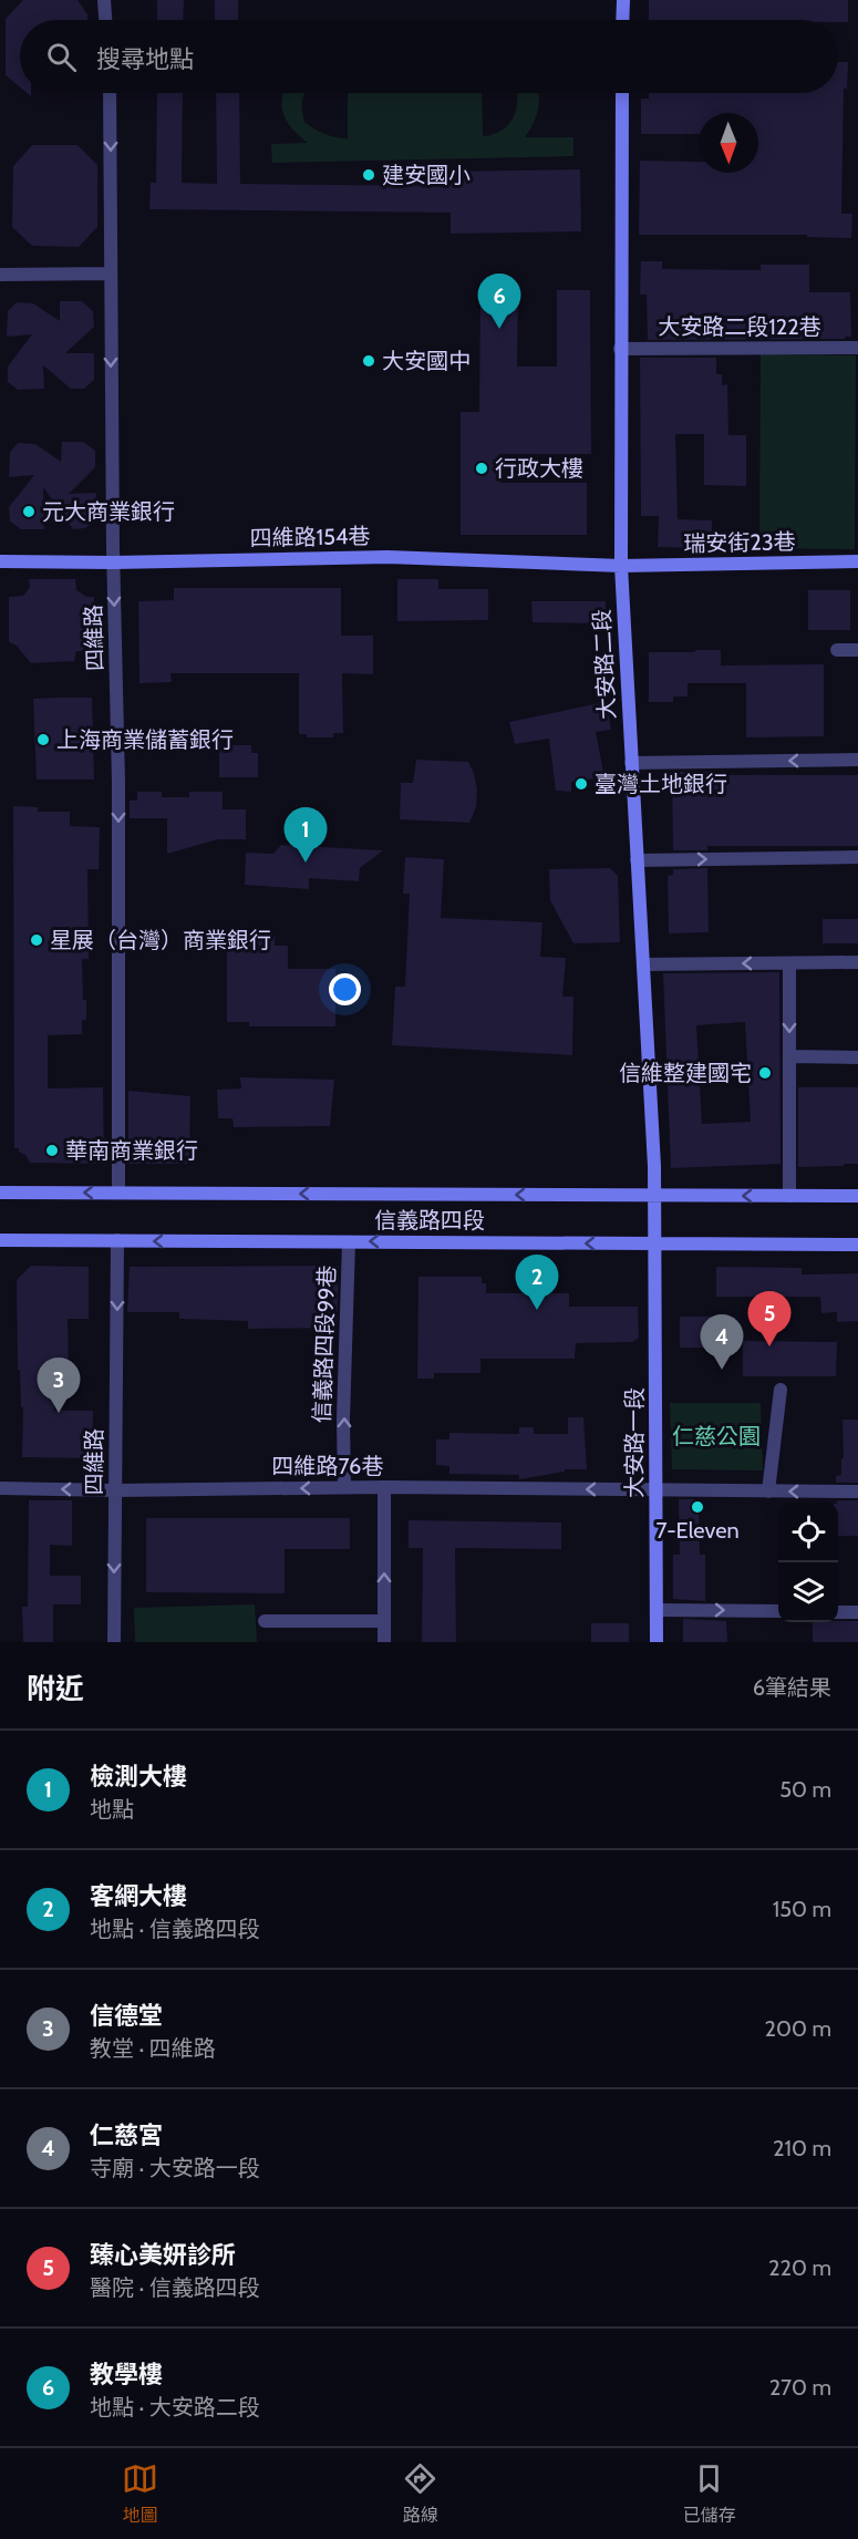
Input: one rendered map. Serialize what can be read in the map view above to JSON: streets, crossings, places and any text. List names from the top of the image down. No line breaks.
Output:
{"streets":{"street":["大安路二段122巷","四維路154巷","瑞安街23巷","四維路","大安路二段","信義路四段","信義路四段99巷","大安路一段","四維路76巷"]},"crossings":[["大安路二段122巷","大安路二段"],["四維路154巷","瑞安街23巷"],["四維路154巷","四維路"],["四維路154巷","大安路二段"],["瑞安街23巷","大安路二段"],["四維路","信義路四段"],["四維路","四維路76巷"],["大安路二段","信義路四段"],["大安路二段","大安路一段"],["信義路四段","信義路四段99巷"],["信義路四段","大安路一段"],["信義路四段99巷","四維路76巷"],["大安路一段","四維路76巷"]],"one_way":["四維路","信義路四段","信義路四段99巷","四維路76巷"],"parks":["仁慈公園"],"places":["建安國小","大安國中","行政大樓","元大商業銀行","上海商業儲蓄銀行","臺灣土地銀行","星展（台灣）商業銀行","信維整建國宅","華南商業銀行","7-Eleven"],"north":"bottom","page":{"search":"搜尋地點","pins":["6","1","2","5","4","3"],"heading":["附近","6筆結果"],"list":[{"mark":"1","name":"檢測大樓","note":"地點","value":"50 m"},{"mark":"2","name":"客網大樓","note":"地點 · 信義路四段","value":"150 m"},{"mark":"3","name":"信德堂","note":"教堂 · 四維路","value":"200 m"},{"mark":"4","name":"仁慈宮","note":"寺廟 · 大安路一段","value":"210 m"},{"mark":"5","name":"臻心美妍診所","note":"醫院 · 信義路四段","value":"220 m"},{"mark":"6","name":"教學樓","note":"地點 · 大安路二段","value":"270 m"}],"nav":["地圖","路線","已儲存"]}}
